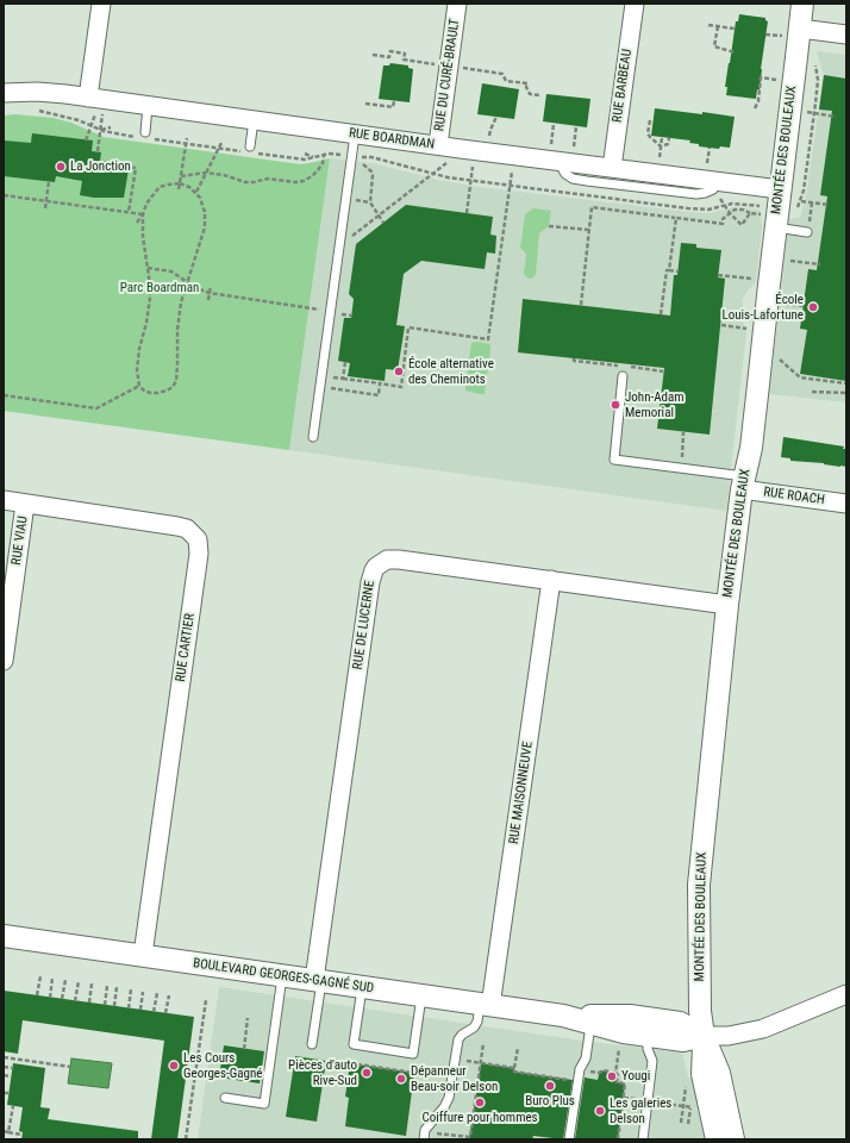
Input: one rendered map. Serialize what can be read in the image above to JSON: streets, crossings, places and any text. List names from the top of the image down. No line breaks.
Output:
{"streets":{"street":["RUE DU CURÉ-BRAULT","RUE BARBEAU","RUE BOARDMAN","MONTÉE DES BOULEAUX","RUE ROACH","RUE VIAU","RUE DE LUCERNE","RUE CARTIER","RUE MAISONNEUVE","BOULEVARD GEORGES-GAGNÉ SUD"]},"crossings":[["RUE DU CURÉ-BRAULT","RUE BOARDMAN"],["RUE BARBEAU","RUE BOARDMAN"],["RUE BOARDMAN","MONTÉE DES BOULEAUX"],["MONTÉE DES BOULEAUX","RUE ROACH"],["MONTÉE DES BOULEAUX","RUE DE LUCERNE"],["MONTÉE DES BOULEAUX","BOULEVARD GEORGES-GAGNÉ SUD"],["RUE VIAU","RUE CARTIER"],["RUE DE LUCERNE","RUE MAISONNEUVE"],["RUE DE LUCERNE","BOULEVARD GEORGES-GAGNÉ SUD"],["RUE CARTIER","BOULEVARD GEORGES-GAGNÉ SUD"],["RUE MAISONNEUVE","BOULEVARD GEORGES-GAGNÉ SUD"]],"parks":["Parc Boardman"],"places":["La Jonction","École Louis-Lafortune","École alternative des Cheminots","John-Adam Memorial","Les Cours Georges-Gagné","Pièces d'auto Rive-Sud","Yougi","Dépanneur Beau-soir Delson","Buro Plus","Coiffure pour hommes","Les galeries Delson"]}
